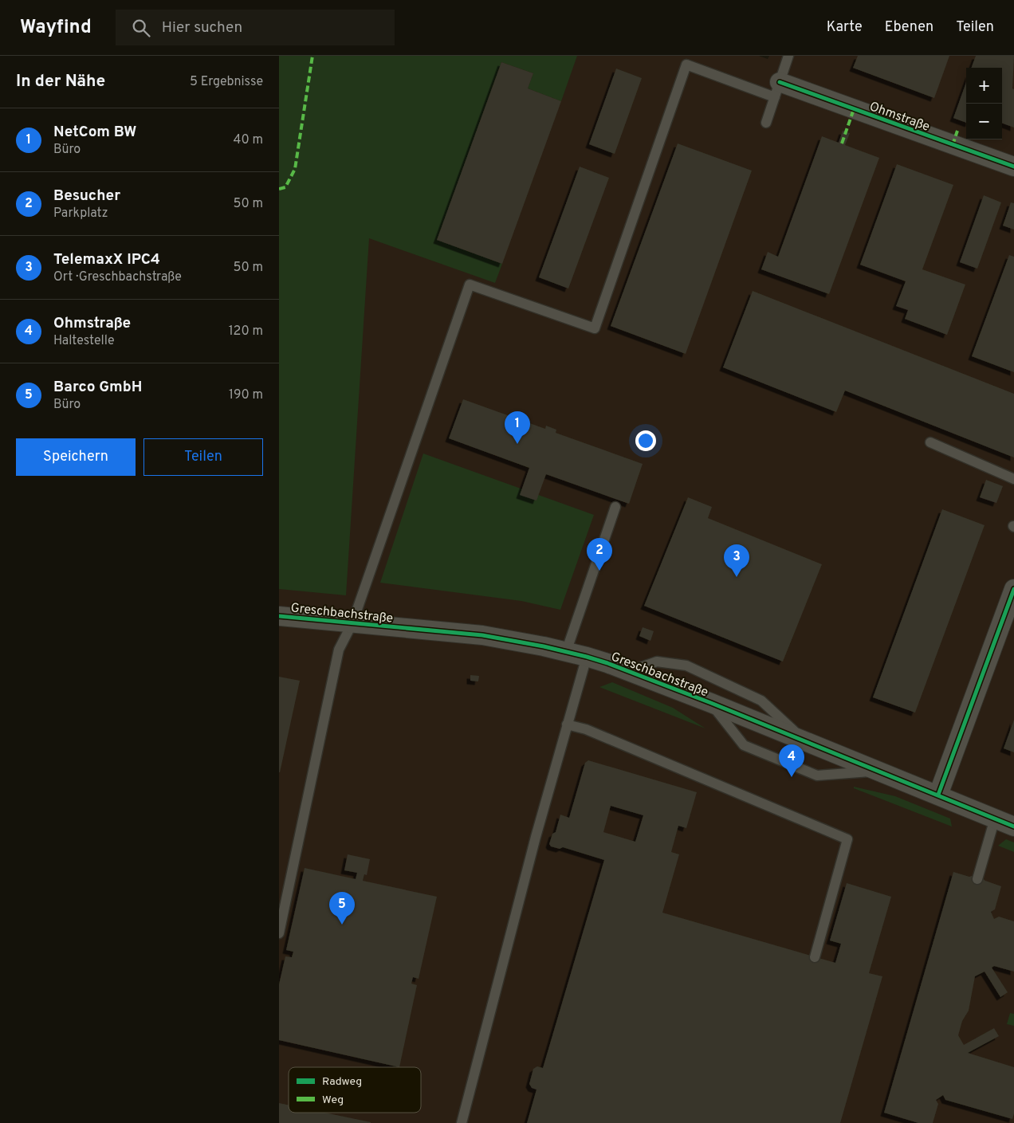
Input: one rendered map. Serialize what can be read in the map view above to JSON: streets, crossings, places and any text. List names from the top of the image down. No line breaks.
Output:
{"streets":{"street":["Ohmstraße","Greschbachstraße"]},"legend":["Radweg","Weg"],"page":{"header":"Wayfind","search":"Hier suchen","nav":["Karte","Ebenen","Teilen"],"heading":["In der Nähe","5 Ergebnisse"],"map_buttons":["+","−"],"list":[{"mark":"1","name":"NetCom BW","note":"Büro","value":"40 m"},{"mark":"2","name":"Besucher","note":"Parkplatz","value":"50 m"},{"mark":"3","name":"TelemaxX IPC4","note":"Ort · Greschbachstraße","value":"50 m"},{"mark":"4","name":"Ohmstraße","note":"Haltestelle","value":"120 m"},{"mark":"5","name":"Barco GmbH","note":"Büro","value":"190 m"}],"pins":["1","2","3","4","5"],"buttons":["Speichern","Teilen"]}}
